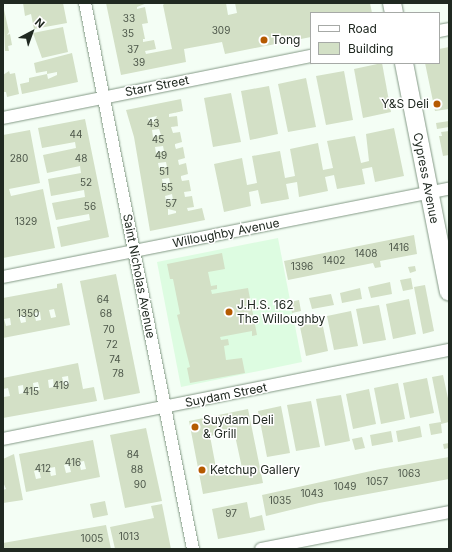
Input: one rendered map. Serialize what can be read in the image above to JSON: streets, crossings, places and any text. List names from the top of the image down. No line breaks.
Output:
{"streets":{"main road":["Cypress Avenue"],"street":["Starr Street","Willoughby Avenue","Saint Nicholas Avenue","Suydam Street"]},"crossings":[["Starr Street","Saint Nicholas Avenue"],["Cypress Avenue","Willoughby Avenue"],["Willoughby Avenue","Saint Nicholas Avenue"],["Saint Nicholas Avenue","Suydam Street"]],"places":["Tong","Y&S Deli","J.H.S. 162 The Willoughby","Suydam Deli & Grill","Ketchup Gallery"],"house_numbers":["33","309","35","37","39","43","44","45","49","280","48","51","52","55","57","56","1329","1416","1408","1402","1396","64","1350","68","70","72","74","78","419","415","84","416","412","88","1063","1057","90","1049","1043","1035","97","1013","1005"],"legend":["Road","Building"],"north":"top right"}
